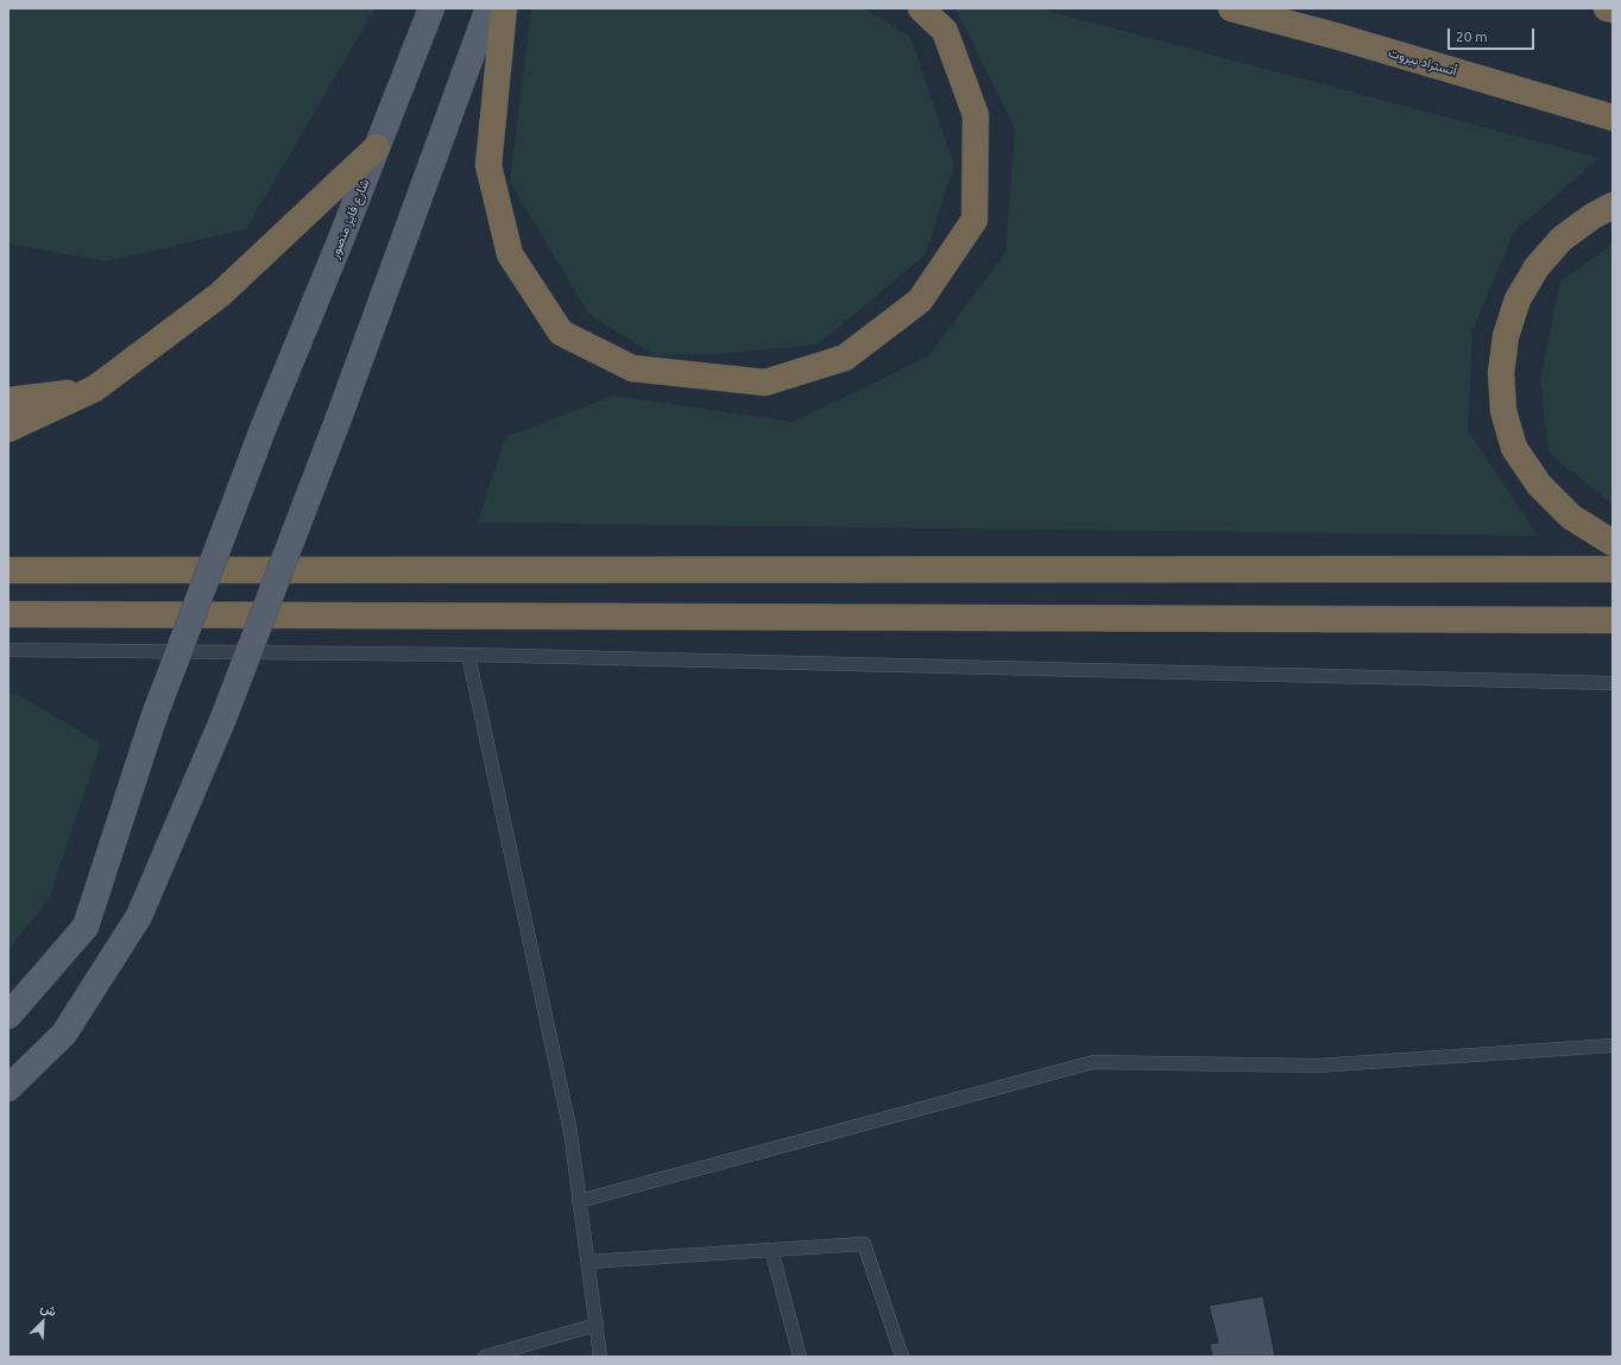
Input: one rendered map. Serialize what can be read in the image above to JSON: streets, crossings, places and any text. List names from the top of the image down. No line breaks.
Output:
{"streets":{"highway":["أتستراد بيروت"],"main road":["شارع فايز منصور"]},"scale_bar":"20 m","north":"top right"}
